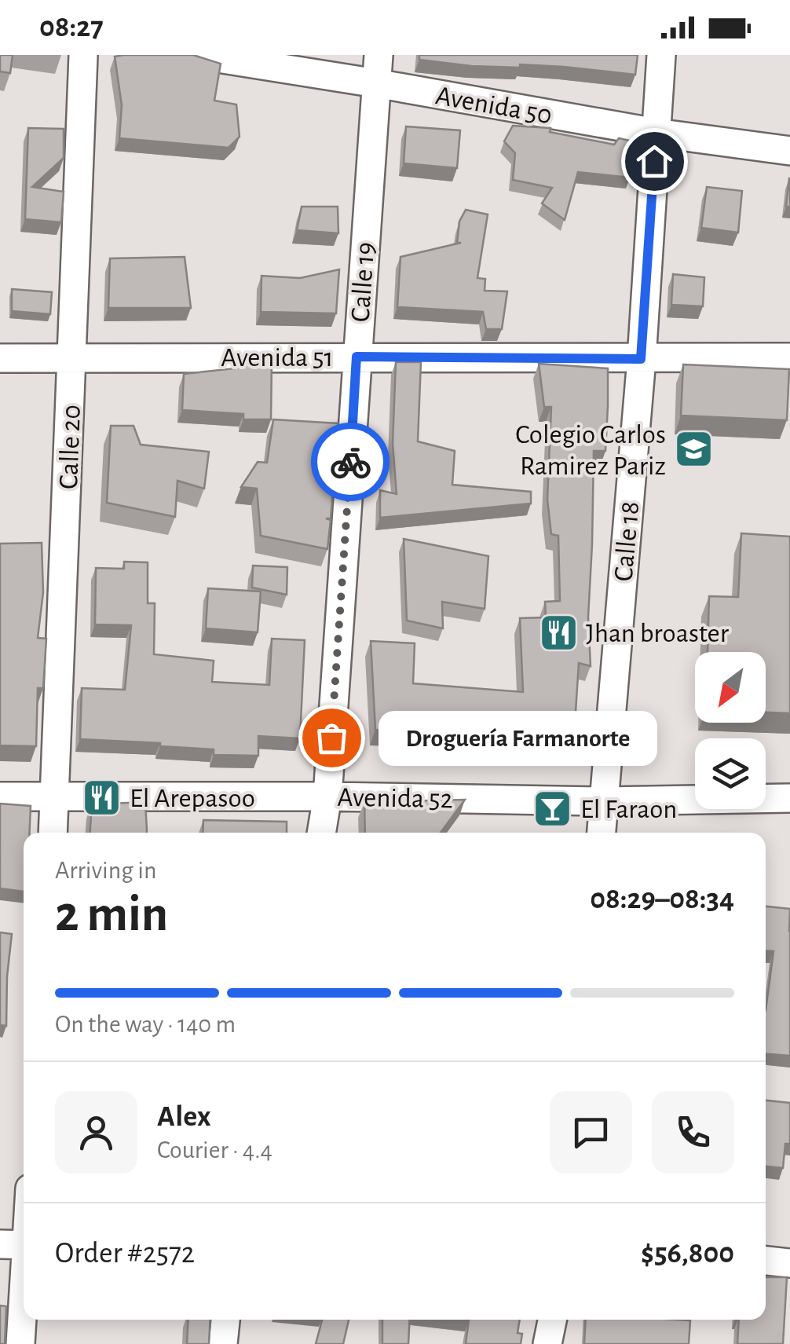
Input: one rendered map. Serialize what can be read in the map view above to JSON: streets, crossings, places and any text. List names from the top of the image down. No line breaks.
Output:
{"streets":{"street":["Avenida 50","Calle 19","Avenida 51","Calle 20","Calle 18","Avenida 52"]},"crossings":[["Avenida 50","Calle 19"],["Avenida 50","Calle 18"],["Calle 19","Avenida 51"],["Calle 19","Avenida 52"],["Avenida 51","Calle 20"],["Avenida 51","Calle 18"],["Calle 20","Avenida 52"],["Calle 18","Avenida 52"]],"places":{"school or university":["Colegio Carlos Ramirez Pariz"],"restaurant":["Jhan broaster","El Arepasoo"],"other":["Droguería Farmanorte"],"bar":["El Faraon"]},"north":"bottom left","page":{"status":"08:27","bubble":"Droguería Farmanorte","heading":["2 min","Arriving in","08:29–08:34"],"panel":["Alex","Courier · 4.4","Order #2572","$56,800"],"bar":"On the way · 140 m"}}
